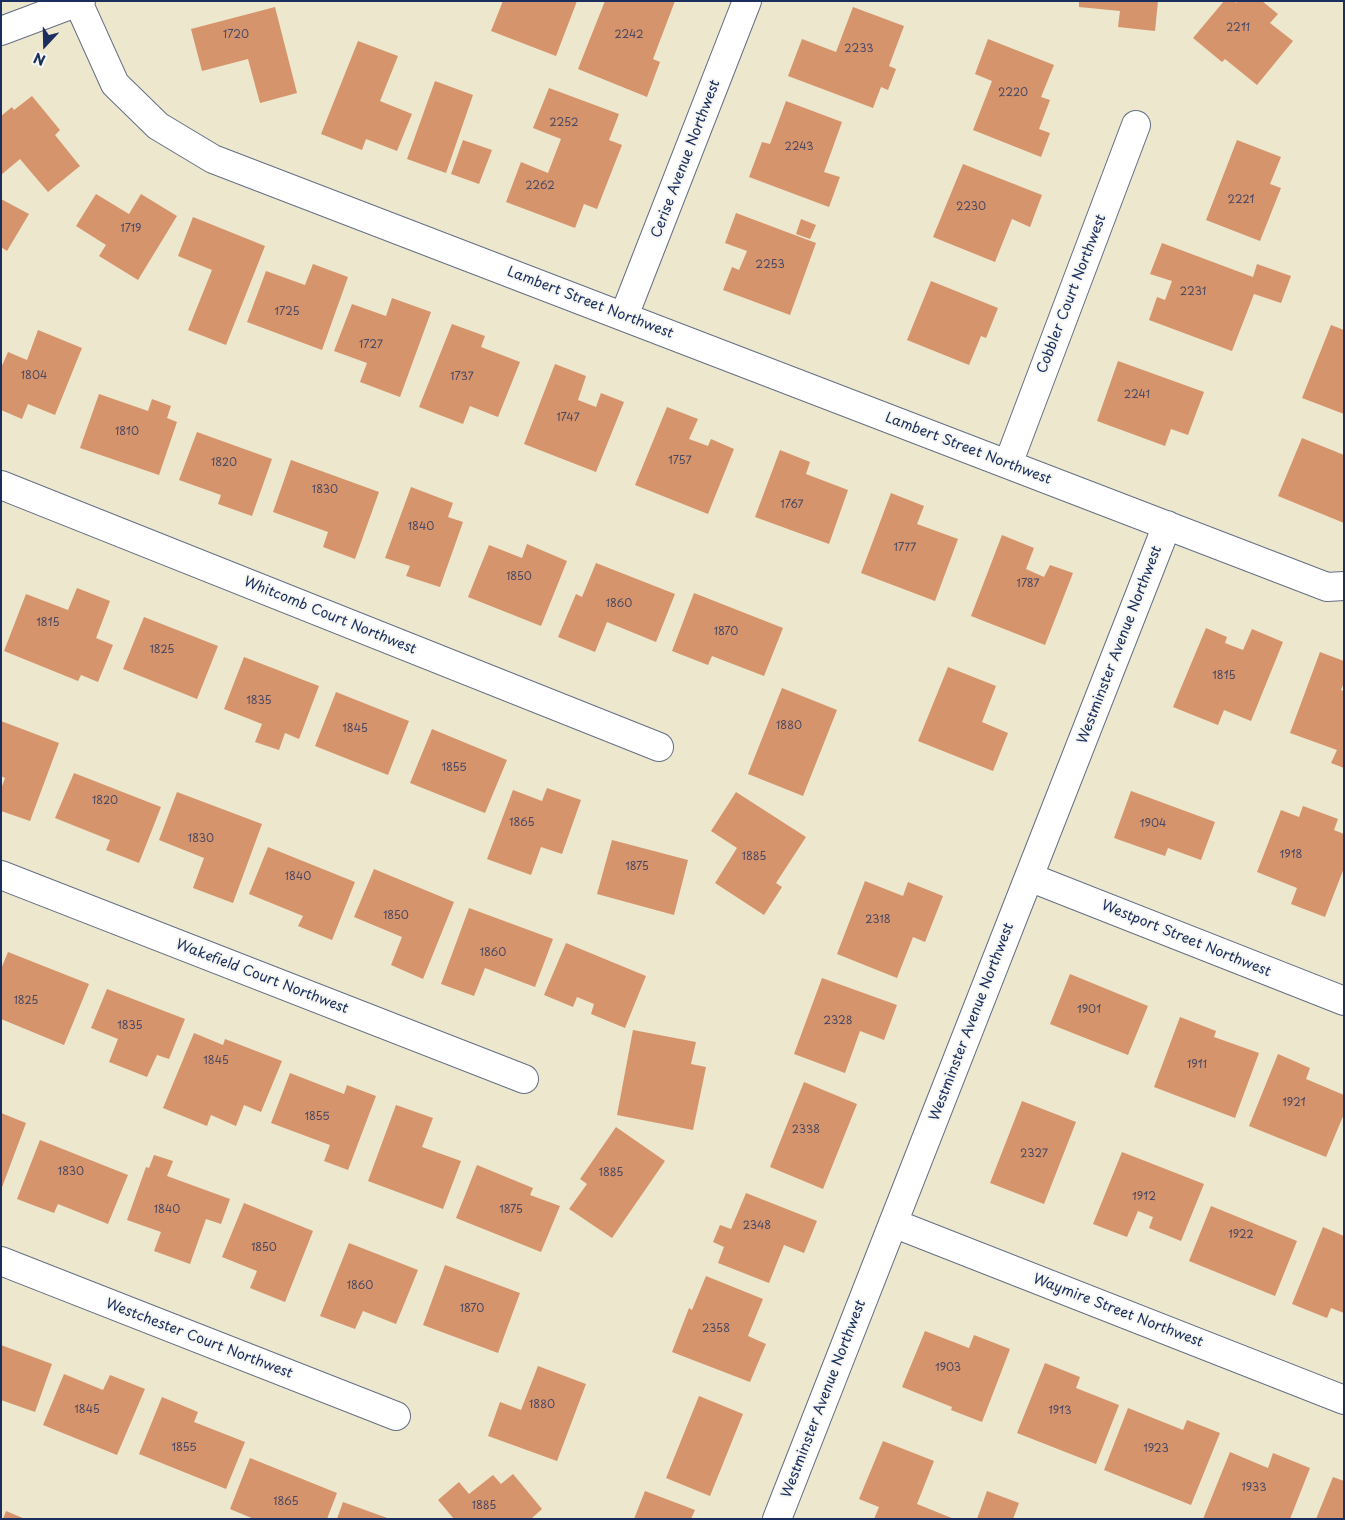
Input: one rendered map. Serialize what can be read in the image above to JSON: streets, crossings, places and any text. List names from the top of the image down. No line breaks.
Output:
{"streets":{"street":["Cerise Avenue Northwest","Cobbler Court Northwest","Lambert Street Northwest","Whitcomb Court Northwest","Westminster Avenue Northwest","Westport Street Northwest","Wakefield Court Northwest","Waymire Street Northwest","Westchester Court Northwest"]},"crossings":[["Cerise Avenue Northwest","Lambert Street Northwest"],["Cobbler Court Northwest","Lambert Street Northwest"],["Lambert Street Northwest","Westminster Avenue Northwest"],["Westminster Avenue Northwest","Westport Street Northwest"],["Westminster Avenue Northwest","Waymire Street Northwest"]],"house_numbers":["2211","1720","2242","2233","2220","2252","2243","2262","2221","2230","1719","2253","2231","1725","1727","1804","1737","2241","1747","1810","1757","1820","1830","1767","1840","1777","1850","1787","1860","1815","1870","1825","1815","1835","1880","1845","1855","1820","1865","1904","1830","1918","1885","1875","1840","1850","2318","1860","1825","1901","2328","1835","1845","1911","1921","1855","2338","2327","1830","1885","1912","1840","1875","2348","1922","1850","1860","1870","2358","1903","1880","1845","1913","1855","1923","1933","1865","1885"],"north":"bottom"}
